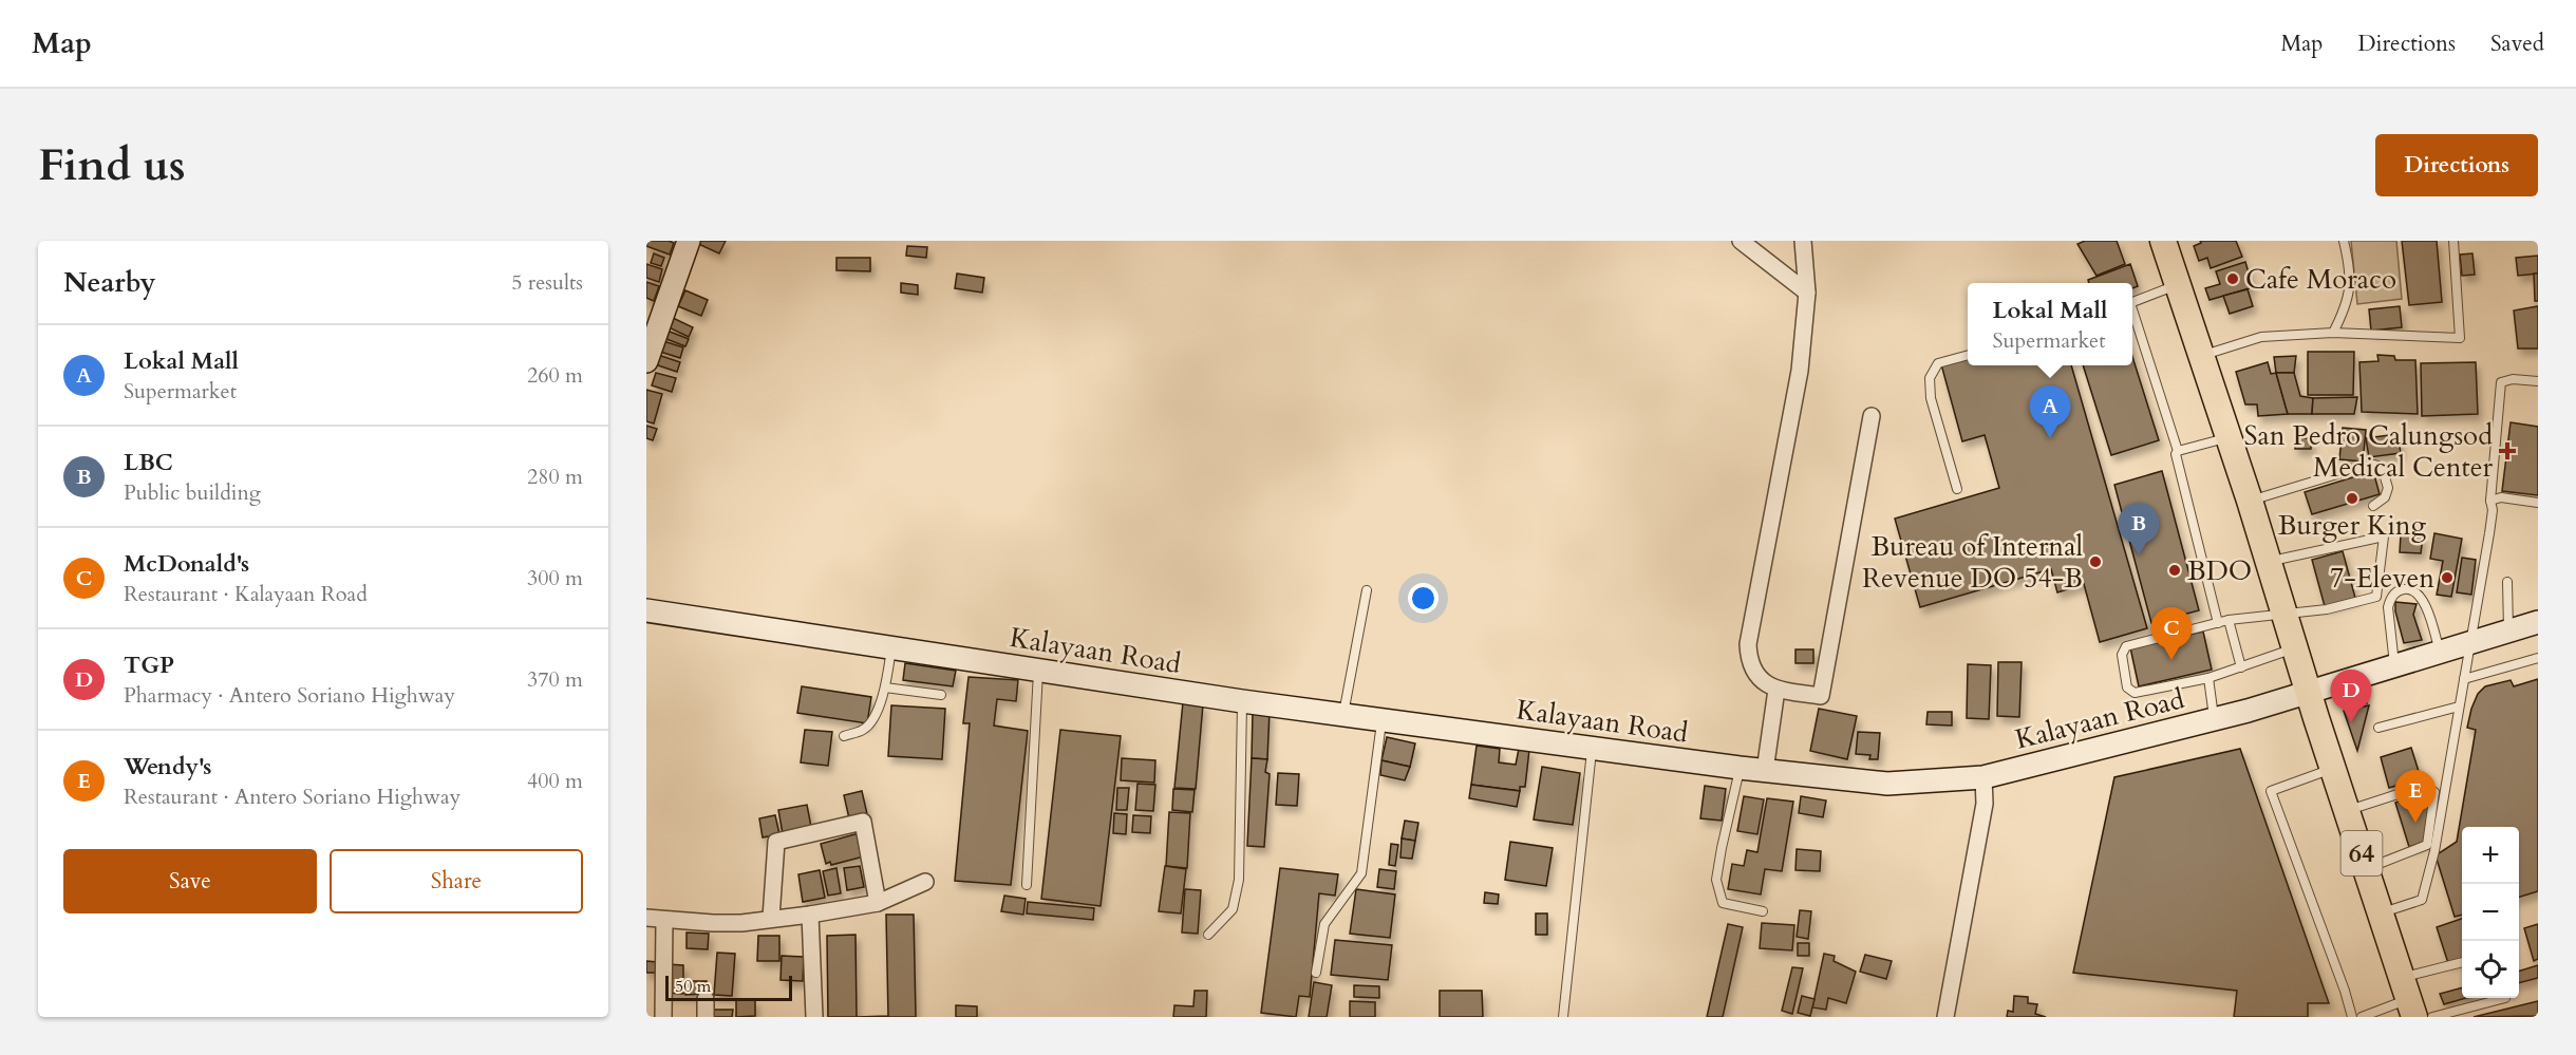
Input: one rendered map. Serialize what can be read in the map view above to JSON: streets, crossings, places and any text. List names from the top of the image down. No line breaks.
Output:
{"streets":{"main road":["64"],"street":["Kalayaan Road"]},"crossings":[["Kalayaan Road","64"]],"places":{"other":["Cafe Moraco","Burger King","Bureau of Internal Revenue DO 54-B","BDO","7-Eleven"],"health":["San Pedro Calungsod Medical Center"]},"scale_bar":"50 m","page":{"header":"Map","nav":["Map","Directions","Saved"],"buttons":["Directions",["Save","Share"]],"title":"Find us","heading":["Nearby","5 results"],"popup":["Lokal Mall","Supermarket"],"list":[{"mark":"A","name":"Lokal Mall","note":"Supermarket","value":"260 m"},{"mark":"B","name":"LBC","note":"Public building","value":"280 m"},{"mark":"C","name":"McDonald's","note":"Restaurant · Kalayaan Road","value":"300 m"},{"mark":"D","name":"TGP","note":"Pharmacy · Antero Soriano Highway","value":"370 m"},{"mark":"E","name":"Wendy's","note":"Restaurant · Antero Soriano Highway","value":"400 m"}],"pins":["A","B","C","D","E"],"map_buttons":["+","−"],"scale":"50 m"}}
